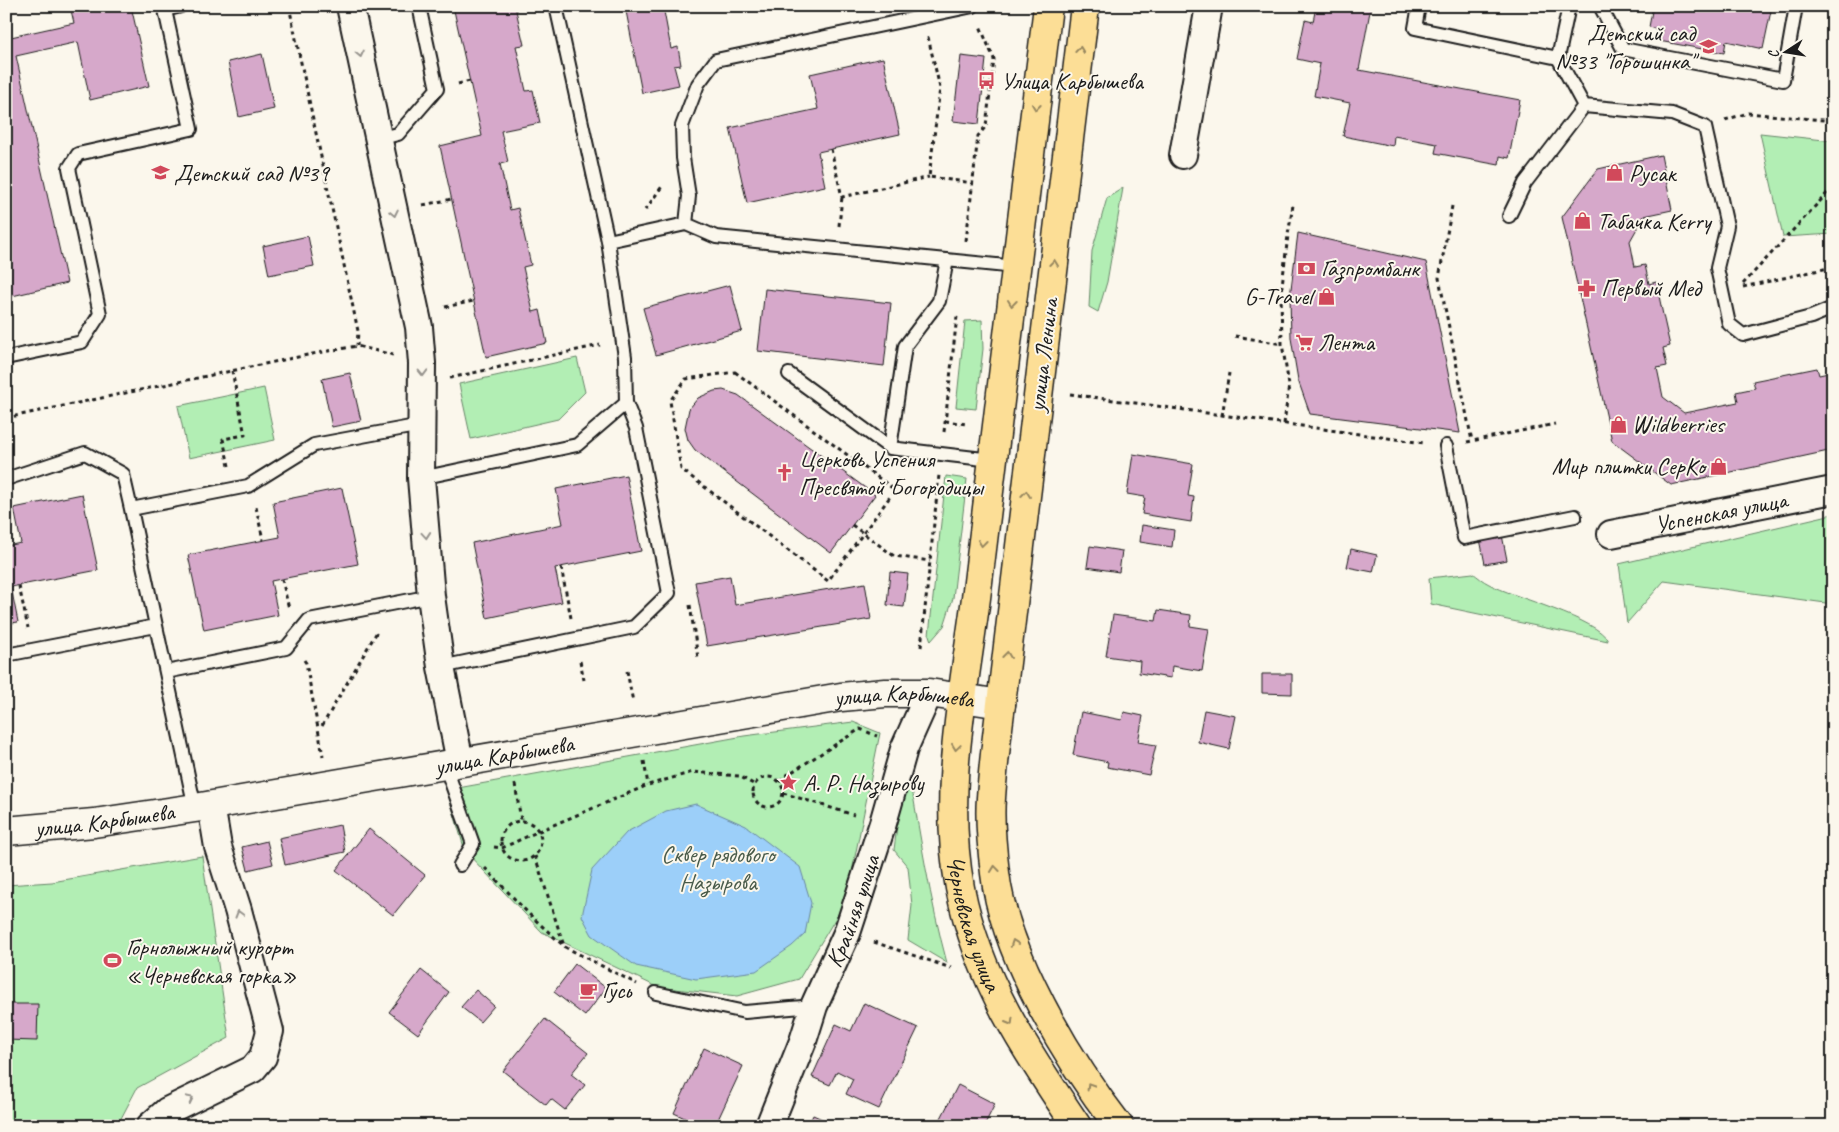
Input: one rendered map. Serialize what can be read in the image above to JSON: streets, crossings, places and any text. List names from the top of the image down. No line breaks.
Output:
{"streets":{"main road":["улица Ленина","Черневская улица"],"street":["Успенская улица","улица Карбышева","Крайняя улица"]},"crossings":[["улица Ленина","улица Карбышева"],["улица Ленина","Черневская улица"],["улица Карбышева","Крайняя улица"],["улица Карбышева","Черневская улица"]],"parks":["Сквер рядового Назырова"],"places":{"school or university":["Детский сад №33 \"Горошинка\"","Детский сад №39"],"bus stop":["Улица Карбышева"],"shop":["Русак","Табачка Kerry","G-Travel","Wildberries","Мир плитки СерКо"],"bank":["Газпромбанк"],"pharmacy":["Первый Мед"],"supermarket":["Лента"],"church":["Церковь Успения Пресвятой Богородицы"],"place":["А. Р. Назырову"],"sports":["Горнолыжный курорт «Черневская горка»"],"cafe":["Гусь"]},"north":"left"}
